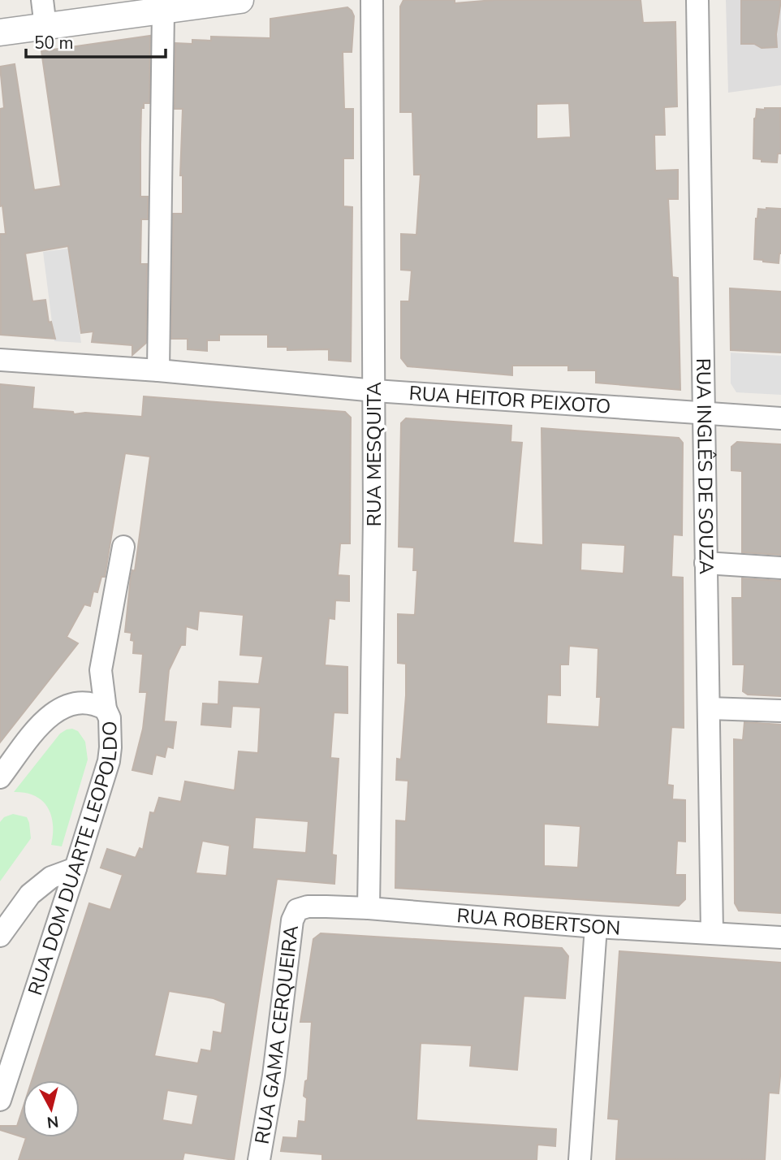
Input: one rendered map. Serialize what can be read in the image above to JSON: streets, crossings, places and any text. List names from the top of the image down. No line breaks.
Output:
{"streets":{"street":["RUA HEITOR PEIXOTO","RUA MESQUITA","RUA INGLÊS DE SOUZA","RUA DOM DUARTE LEOPOLDO","RUA ROBERTSON","RUA GAMA CERQUEIRA"]},"crossings":[["RUA HEITOR PEIXOTO","RUA MESQUITA"],["RUA HEITOR PEIXOTO","RUA INGLÊS DE SOUZA"],["RUA MESQUITA","RUA ROBERTSON"],["RUA INGLÊS DE SOUZA","RUA ROBERTSON"],["RUA ROBERTSON","RUA GAMA CERQUEIRA"]],"scale_bar":"50 m","north":"bottom"}
